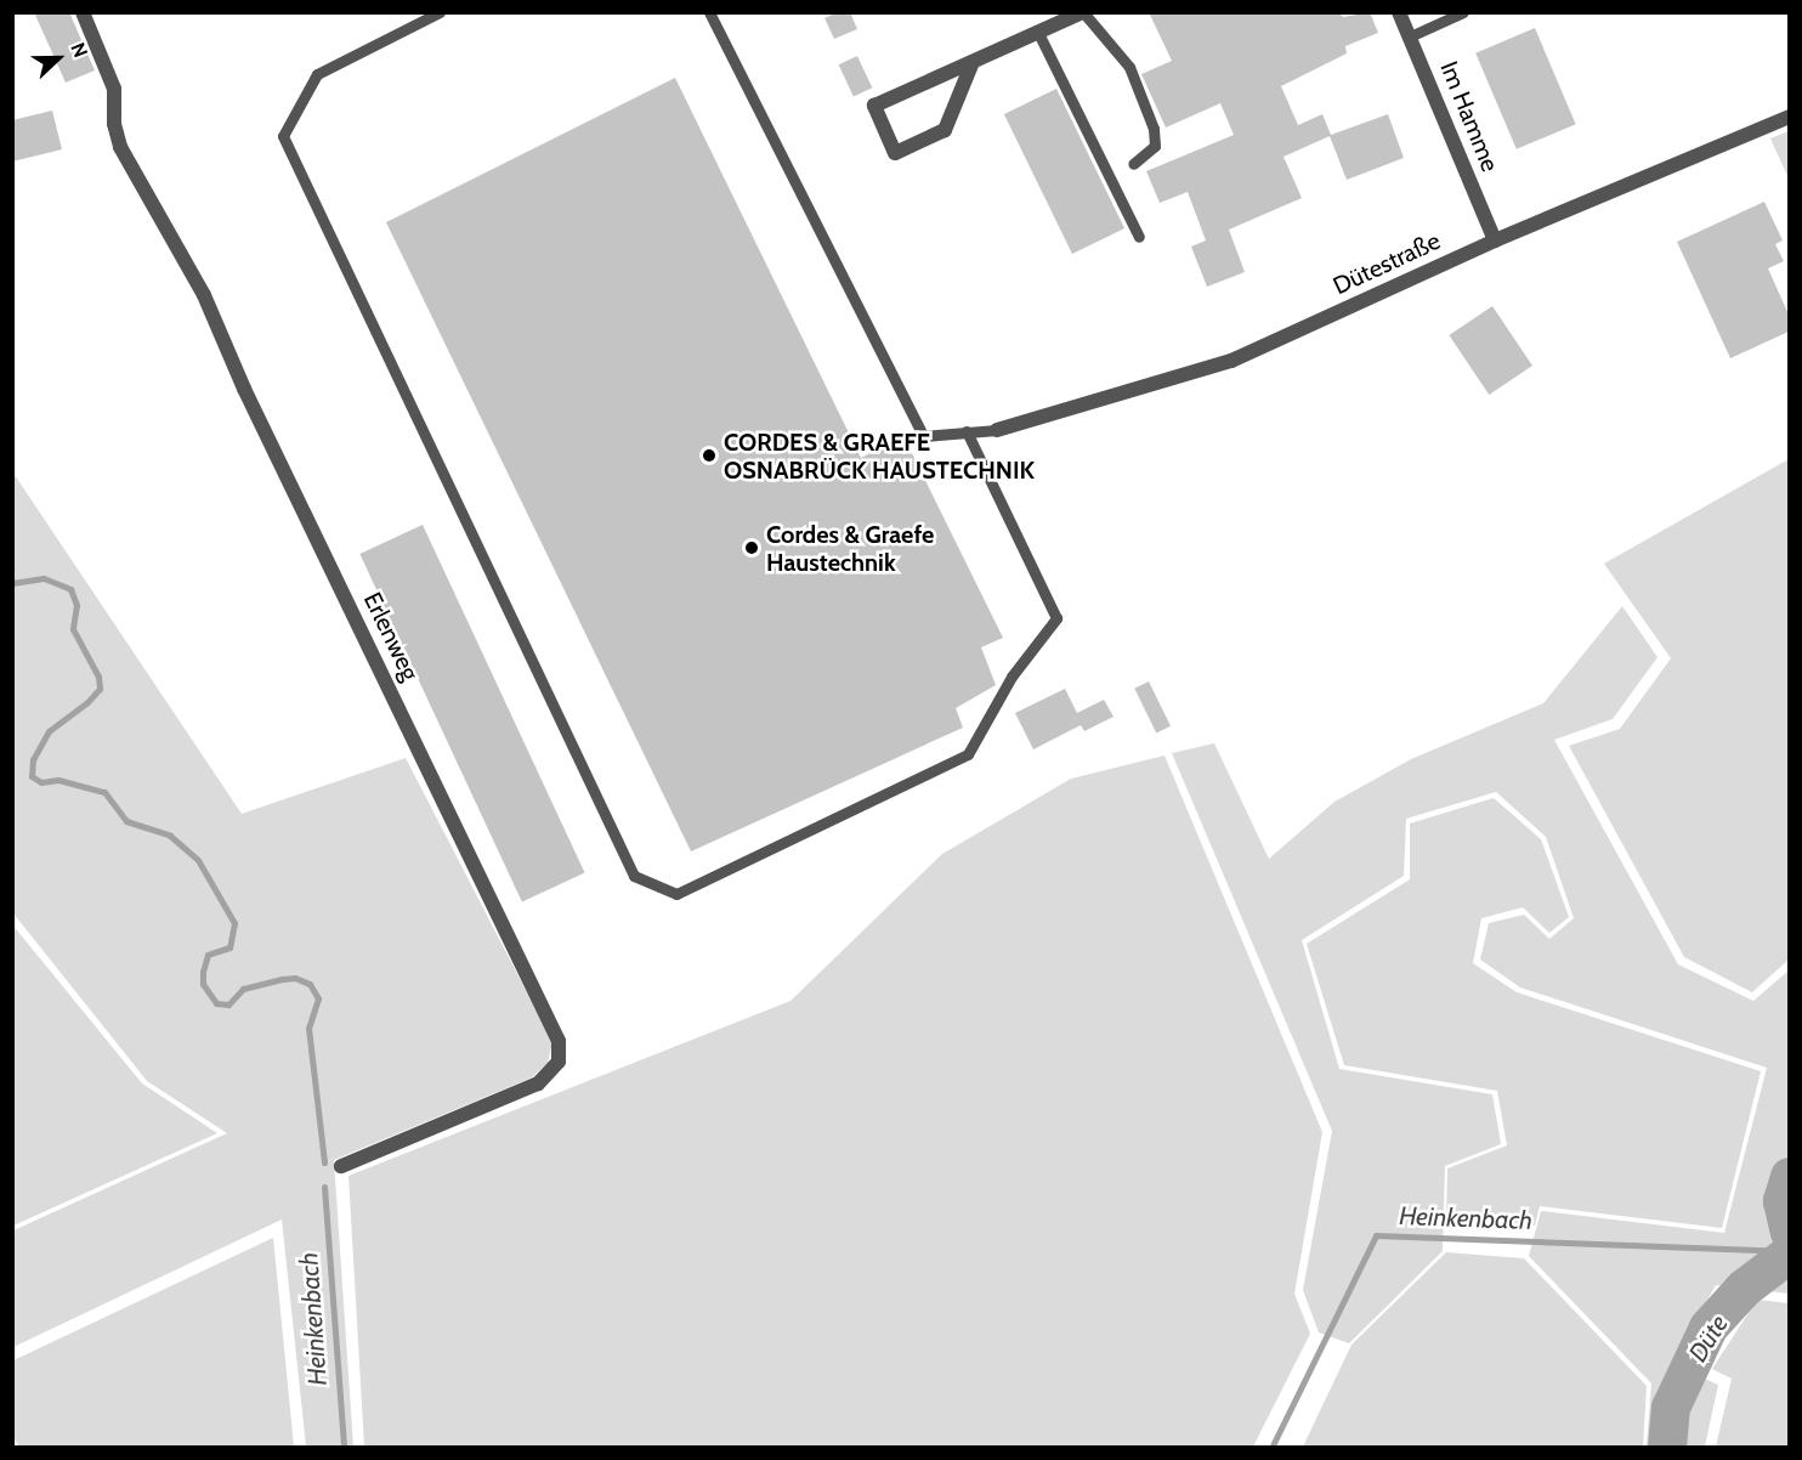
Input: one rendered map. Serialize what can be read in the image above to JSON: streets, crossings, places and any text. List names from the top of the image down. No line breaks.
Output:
{"streets":{"street":["Im Hamme","Dütestraße","Erlenweg"]},"crossings":[["Im Hamme","Dütestraße"]],"water":["Heinkenbach","Düte"],"places":["CORDES & GRAEFE OSNABRÜCK HAUSTECHNIK","Cordes & Graefe Haustechnik"],"north":"right"}
